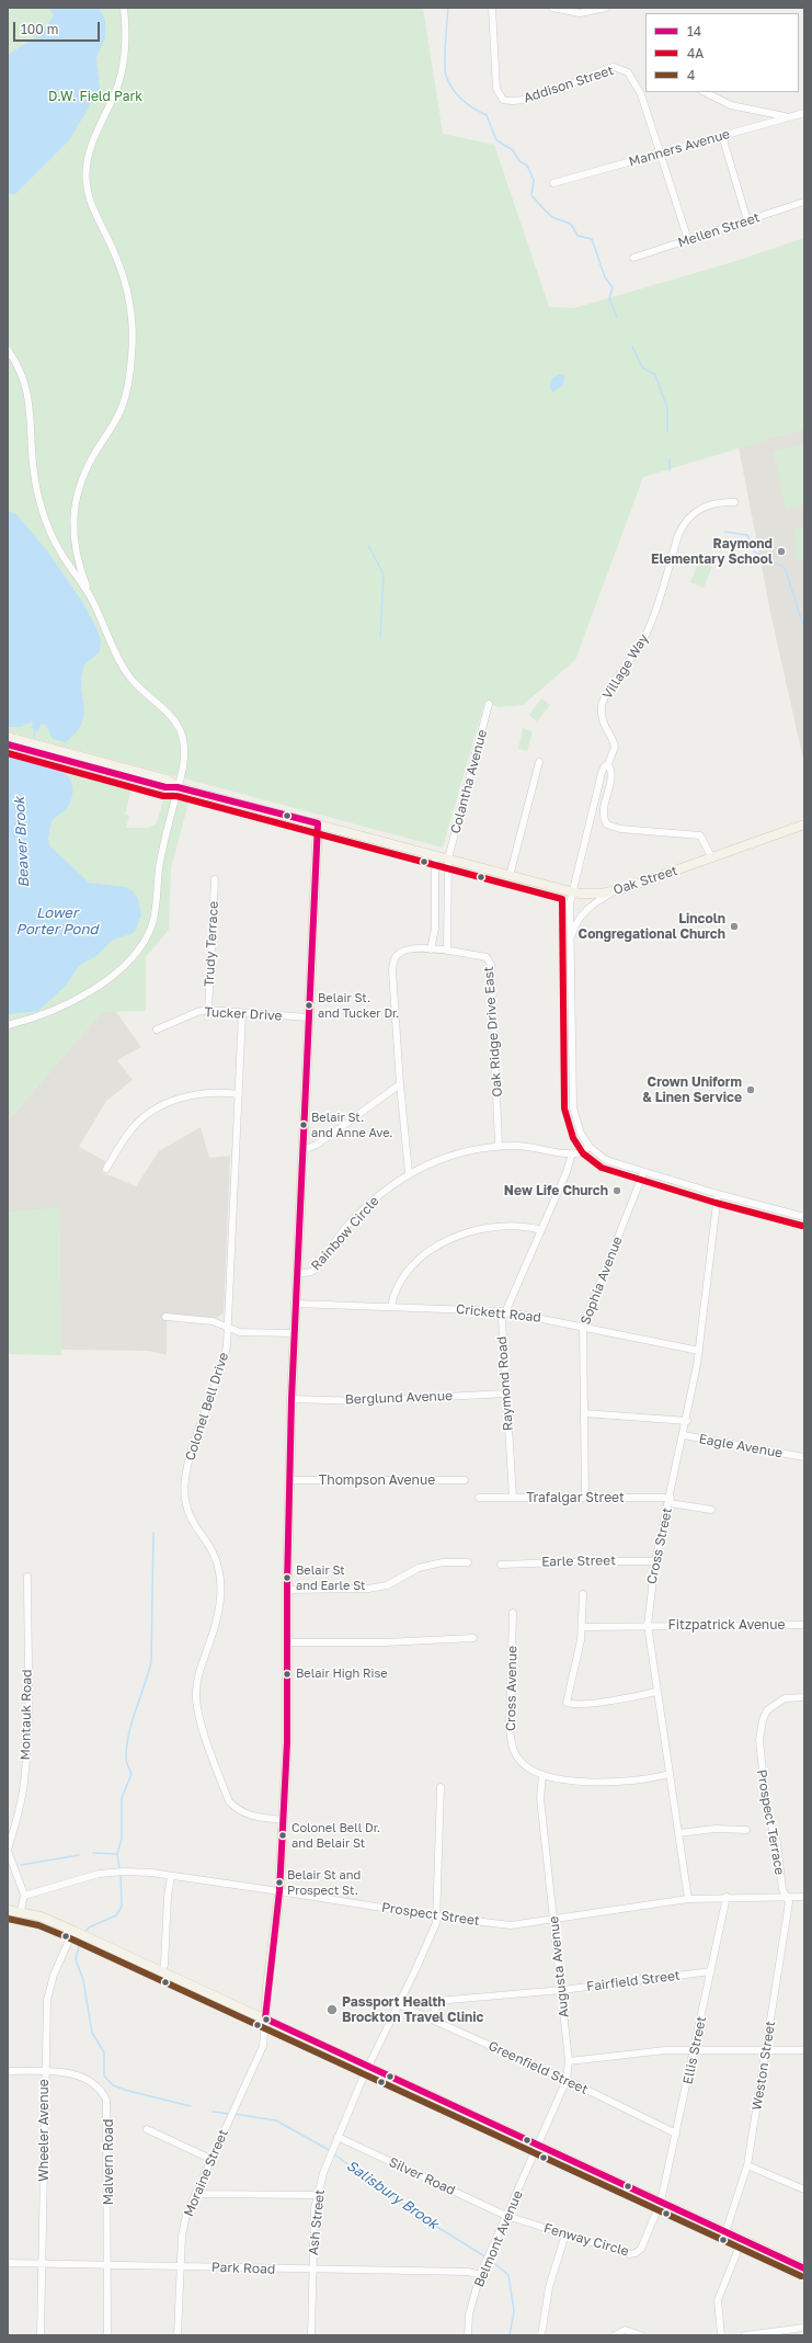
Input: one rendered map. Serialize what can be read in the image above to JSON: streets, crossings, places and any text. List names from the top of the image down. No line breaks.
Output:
{"streets":{"main road":["Oak Street"],"street":["Addison Street","Manners Avenue","Mellen Street","Village Way","Colantha Avenue","Trudy Terrace","Tucker Drive","Oak Ridge Drive East","Rainbow Circle","Sophia Avenue","Crickett Road","Raymond Road","Berglund Avenue","Colonel Bell Drive","Eagle Avenue","Thompson Avenue","Trafalgar Street","Cross Street","Earle Street","Fitzpatrick Avenue","Cross Avenue","Montauk Road","Prospect Terrace","Prospect Street","Augusta Avenue","Fairfield Street","Ellis Street","Weston Street","Greenfield Street","Wheeler Avenue","Malvern Road","Moraine Street","Silver Road","Ash Street","Belmont Avenue","Fenway Circle","Park Road"]},"crossings":[["Addison Street","Manners Avenue"],["Addison Street","Mellen Street"],["Village Way","Oak Street"],["Colantha Avenue","Oak Street"],["Colantha Avenue","Oak Ridge Drive East"],["Trudy Terrace","Tucker Drive"],["Tucker Drive","Colonel Bell Drive"],["Oak Ridge Drive East","Rainbow Circle"],["Rainbow Circle","Raymond Road"],["Sophia Avenue","Crickett Road"],["Sophia Avenue","Trafalgar Street"],["Crickett Road","Raymond Road"],["Crickett Road","Cross Street"],["Raymond Road","Berglund Avenue"],["Raymond Road","Trafalgar Street"],["Eagle Avenue","Cross Street"],["Trafalgar Street","Cross Street"],["Cross Street","Earle Street"],["Cross Street","Fitzpatrick Avenue"],["Cross Street","Cross Avenue"],["Cross Street","Prospect Street"],["Cross Avenue","Augusta Avenue"],["Prospect Terrace","Prospect Street"],["Prospect Terrace","Weston Street"],["Prospect Street","Augusta Avenue"],["Prospect Street","Ellis Street"],["Prospect Street","Weston Street"],["Prospect Street","Ash Street"],["Augusta Avenue","Fairfield Street"],["Augusta Avenue","Greenfield Street"],["Augusta Avenue","Belmont Avenue"],["Fairfield Street","Ellis Street"],["Fairfield Street","Greenfield Street"],["Fairfield Street","Ash Street"],["Ellis Street","Greenfield Street"],["Ellis Street","Fenway Circle"],["Greenfield Street","Ash Street"],["Wheeler Avenue","Malvern Road"],["Wheeler Avenue","Park Road"],["Malvern Road","Park Road"],["Moraine Street","Park Road"],["Silver Road","Ash Street"],["Silver Road","Belmont Avenue"],["Silver Road","Fenway Circle"],["Ash Street","Park Road"],["Belmont Avenue","Fenway Circle"],["Belmont Avenue","Park Road"]],"water":["Beaver Brook","Lower Porter Pond","Salisbury Brook"],"parks":["D.W. Field Park"],"places":["Raymond Elementary School","Lincoln Congregational Church","Belair St. and Tucker Dr.","Crown Uniform & Linen Service","Belair St. and Anne Ave.","New Life Church","Belair St and Earle St","Belair High Rise","Colonel Bell Dr. and Belair St","Belair St and Prospect St.","Passport Health Brockton Travel Clinic"],"lines":["transit line 14","transit line 4A","transit line 4"],"legend":["14","4A","4"],"scale_bar":"100 m"}
